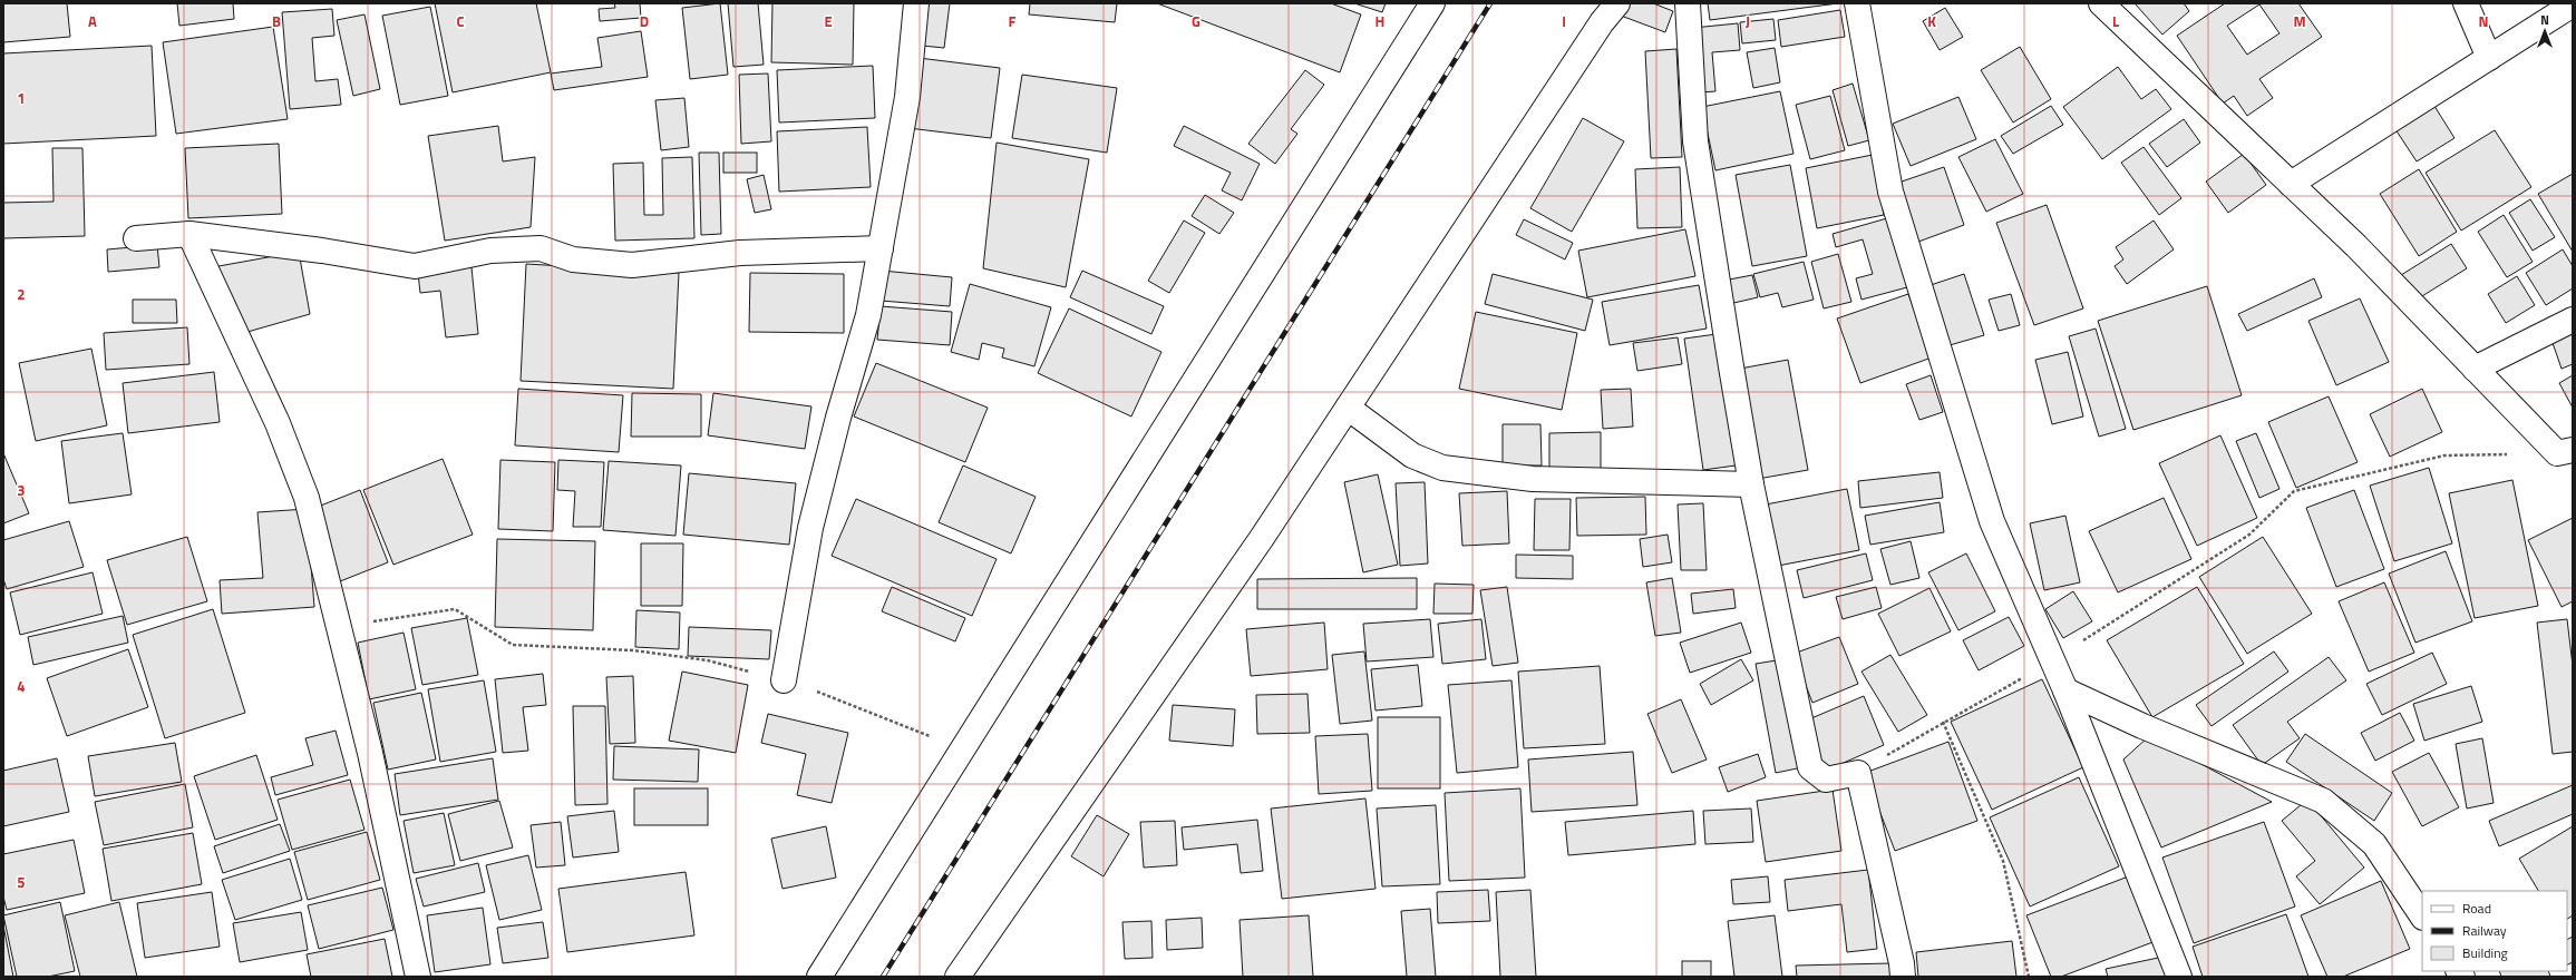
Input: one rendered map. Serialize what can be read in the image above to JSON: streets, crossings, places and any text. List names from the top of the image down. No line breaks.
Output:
{"legend":["Road","Railway","Building"],"north":"top","grid":{"columns":["A","B","C","D","E","F","G","H","I","J","K","L","M","N"],"rows":["1","2","3","4","5"]}}
